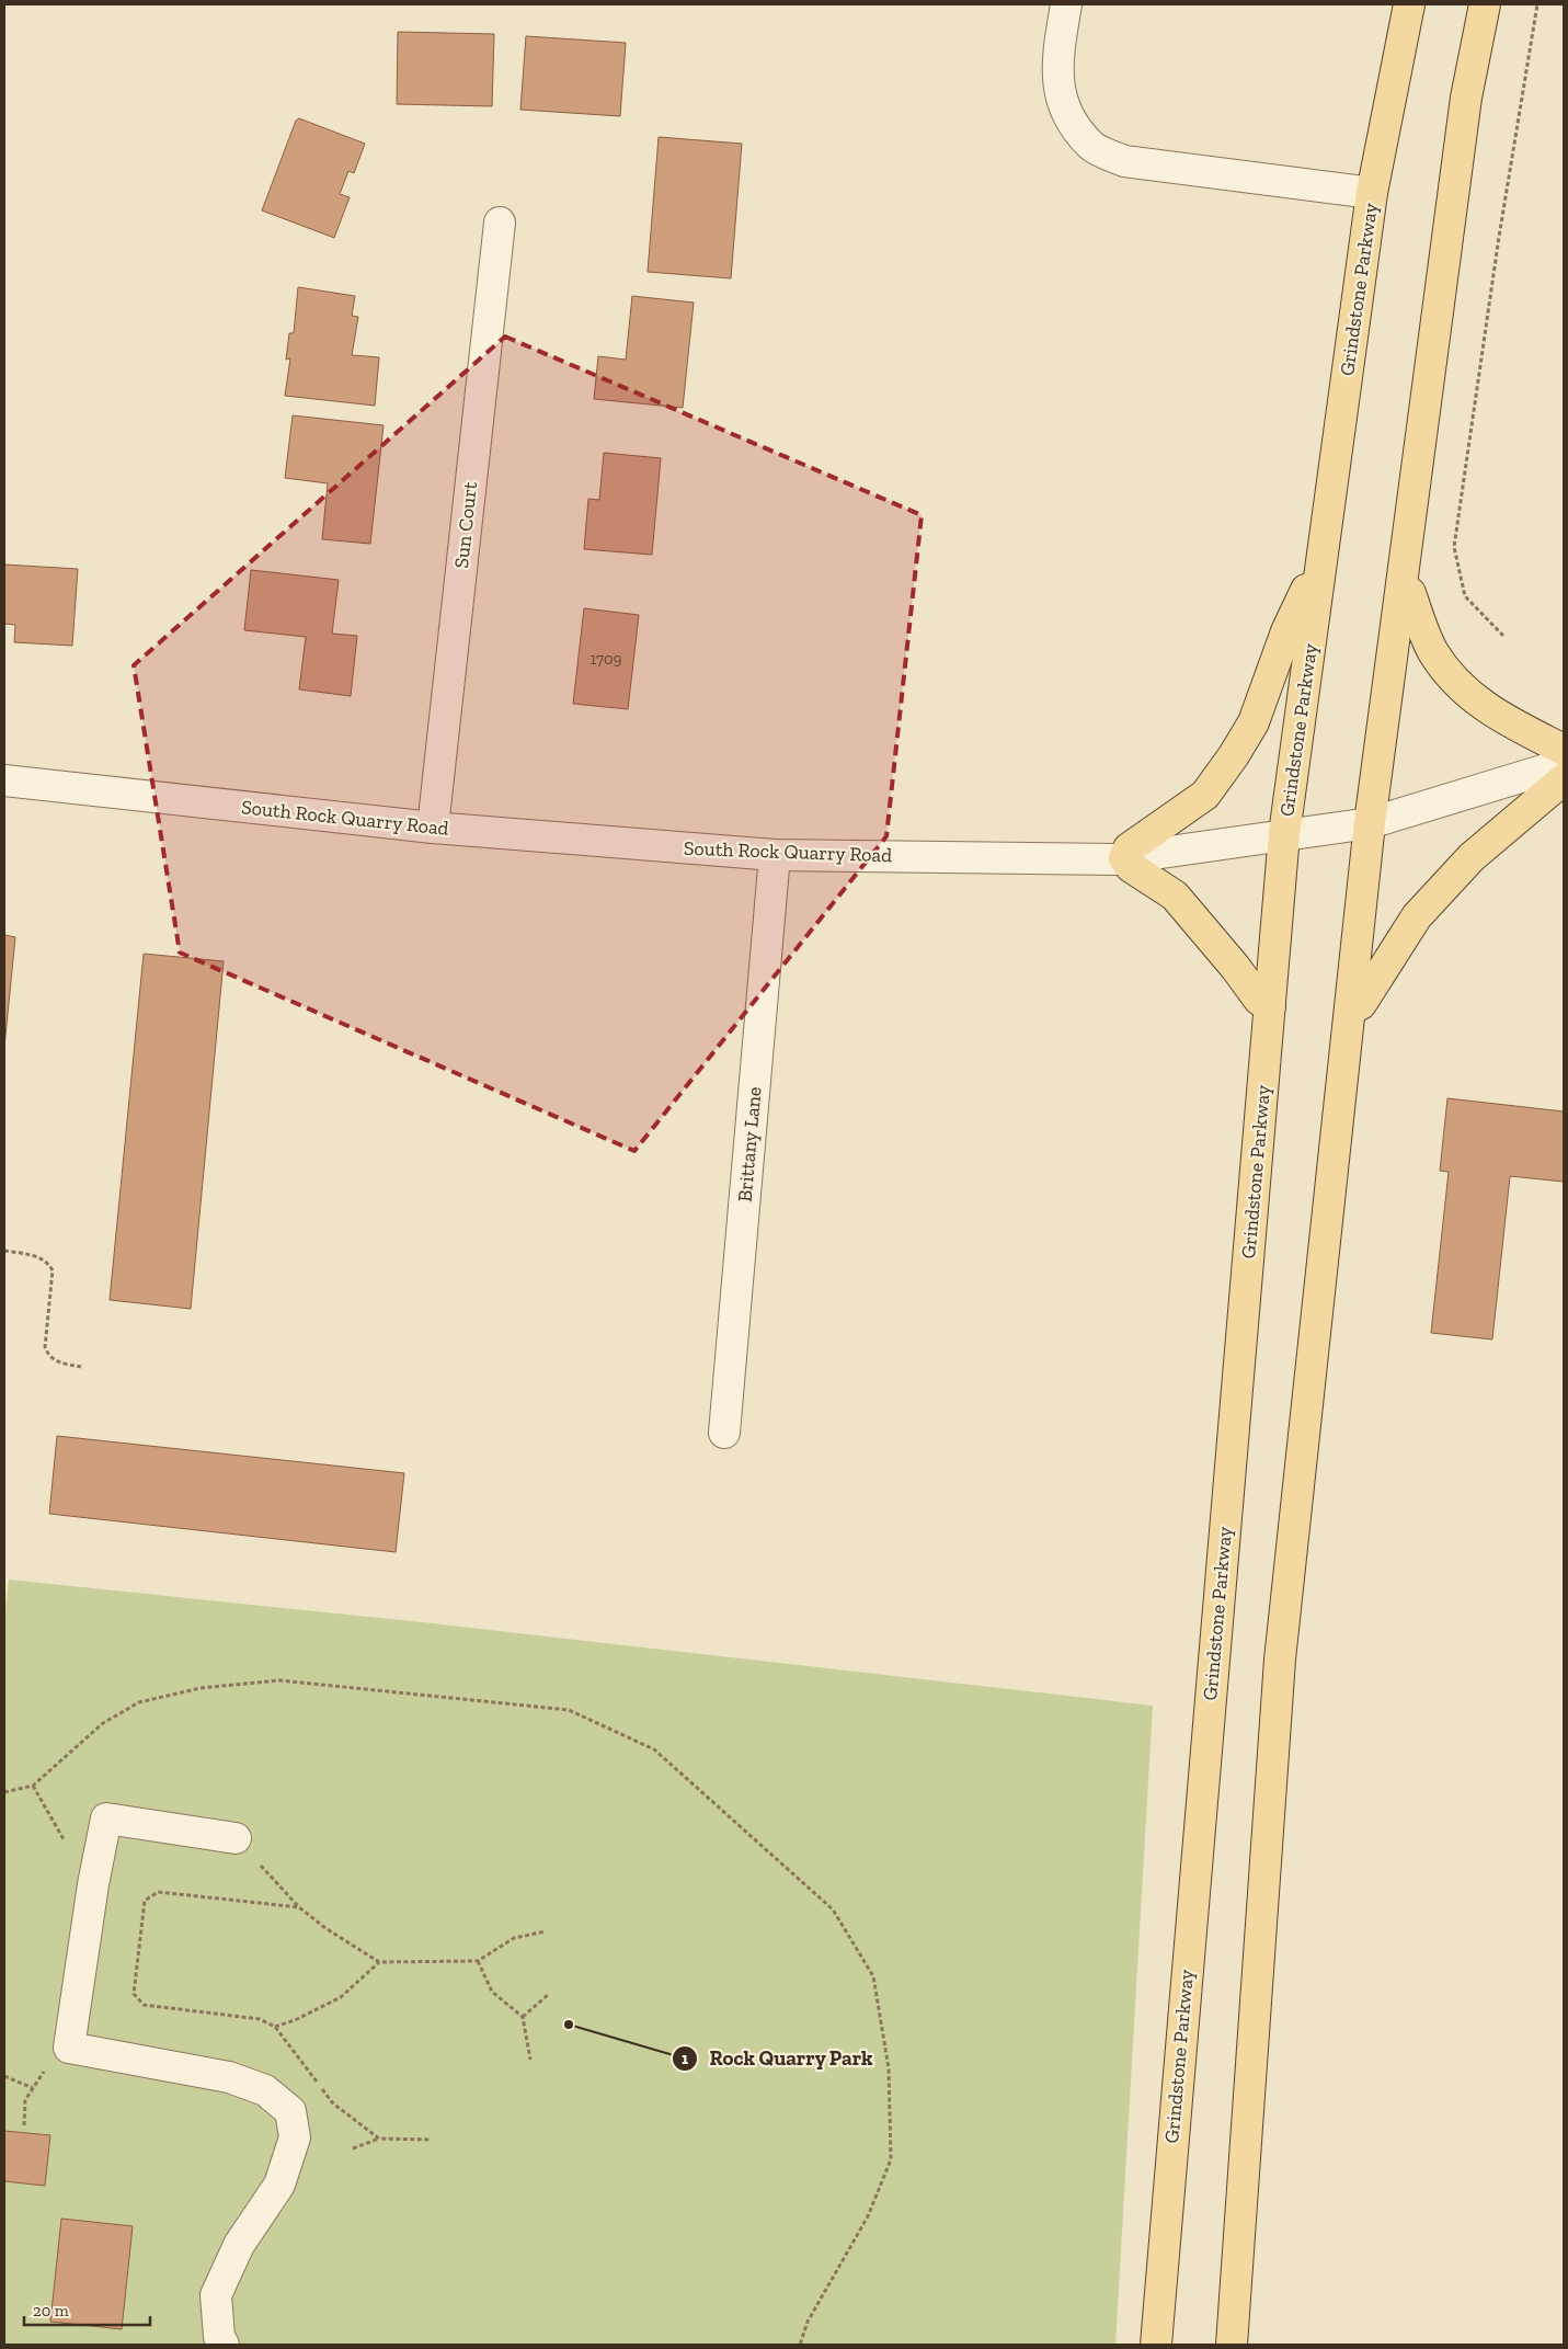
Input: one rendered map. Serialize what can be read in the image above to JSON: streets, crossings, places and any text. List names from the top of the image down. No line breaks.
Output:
{"streets":{"main road":["Grindstone Parkway"],"street":["Sun Court","South Rock Quarry Road","Brittany Lane"]},"crossings":[["Grindstone Parkway","South Rock Quarry Road"],["Sun Court","South Rock Quarry Road"],["South Rock Quarry Road","Brittany Lane"]],"places":["Rock Quarry Park"],"house_numbers":["1709"],"scale_bar":"20 m"}
